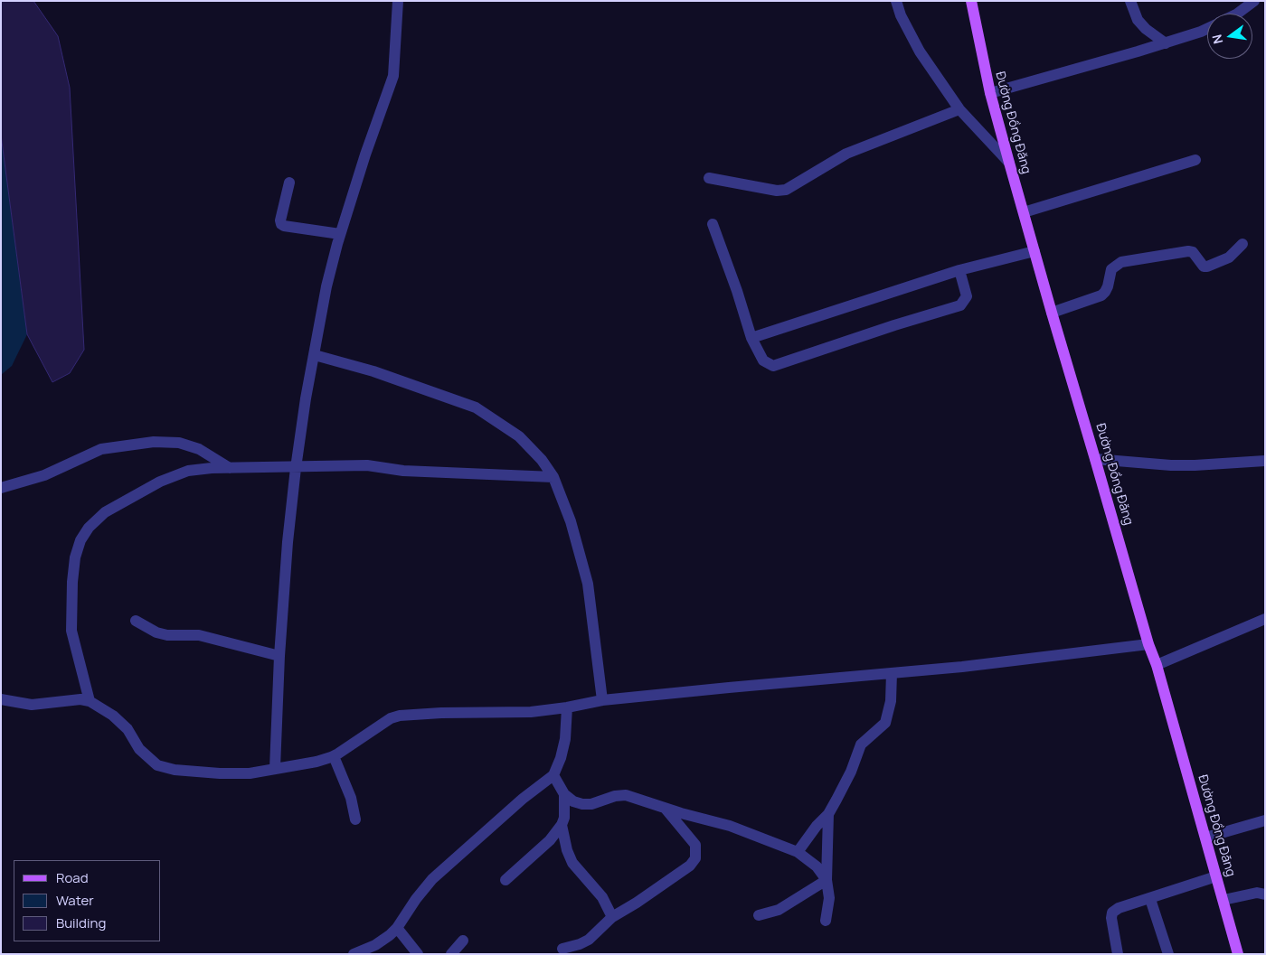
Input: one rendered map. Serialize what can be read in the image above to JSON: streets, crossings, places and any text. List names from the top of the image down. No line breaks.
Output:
{"streets":{"main road":["Đường Đồng Đăng"]},"legend":["Road","Water","Building"],"north":"left"}
